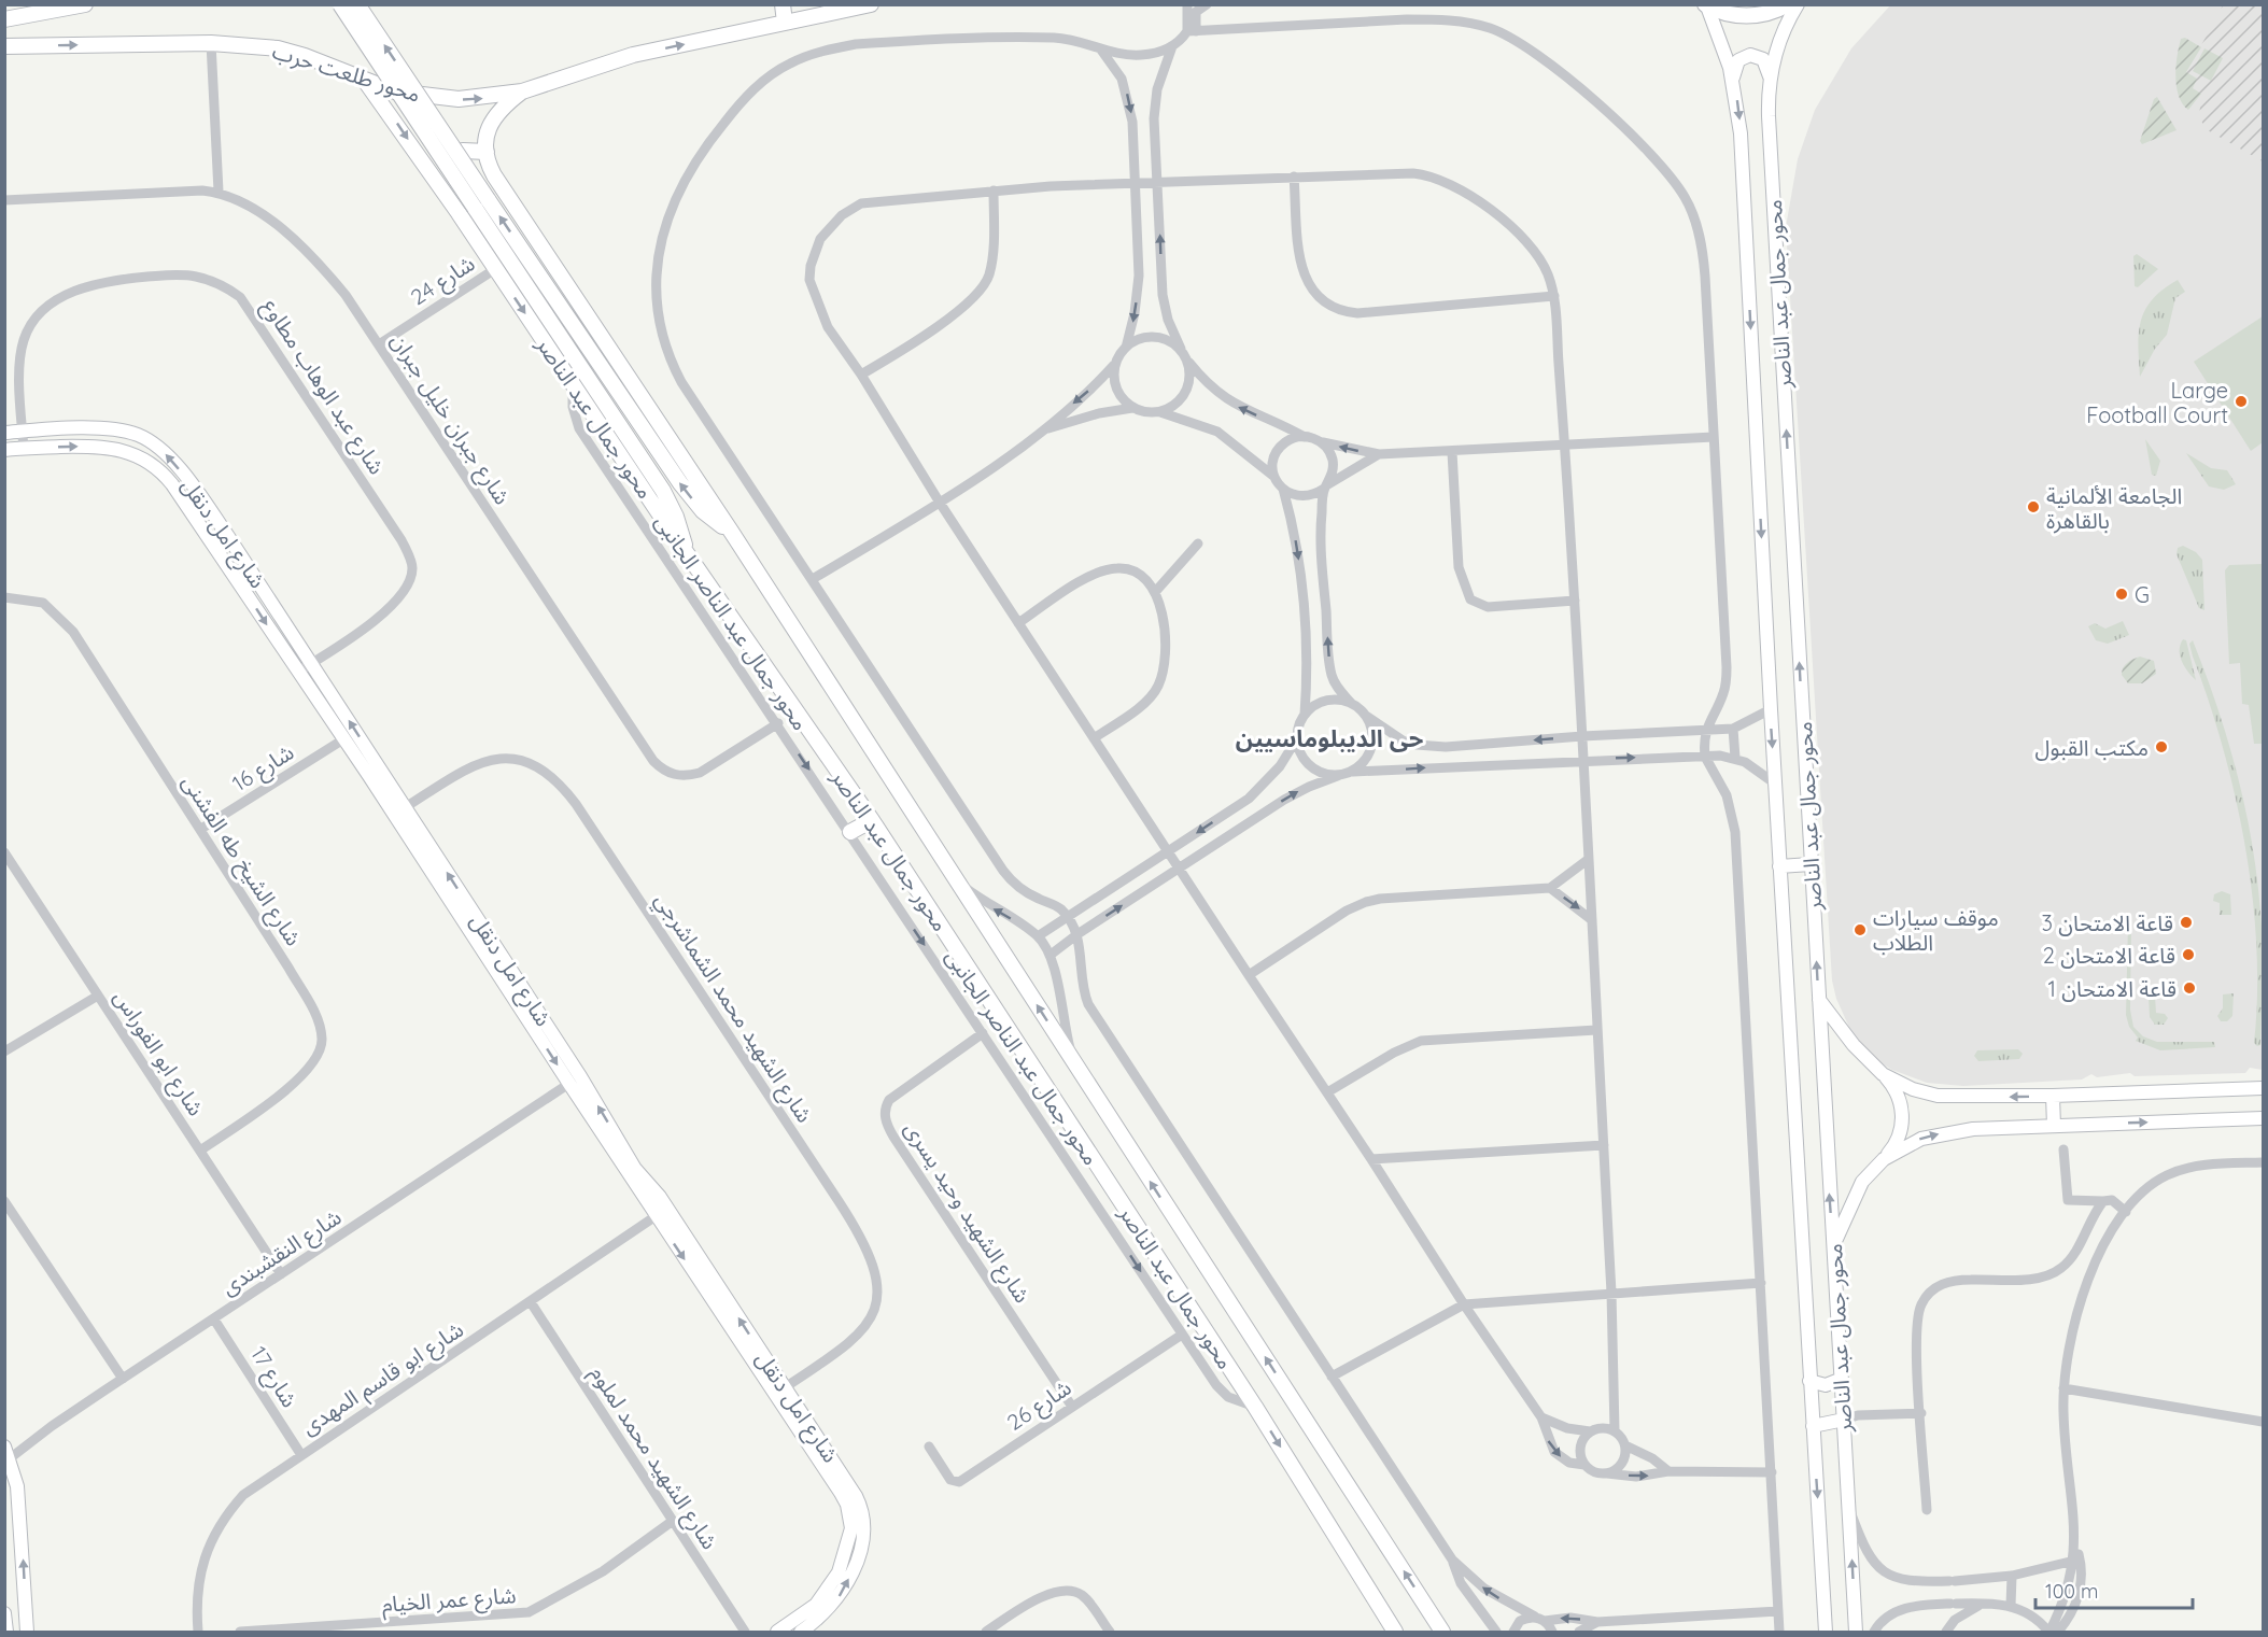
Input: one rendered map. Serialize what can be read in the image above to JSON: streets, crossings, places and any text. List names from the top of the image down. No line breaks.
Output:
{"streets":{"main road":["محور طلعت حرب","محور جمال عبد الناصر","شارع امل دنقل"],"street":["شارع 24","شارع عبد الوهاب مطاوع","شارع جبران خليل جبران","محور جمال عبد الناصر الجانبى","شارع 16","شارع الشيخ طه الفشنى","شارع الشهيد محمد الشماشرجي","شارع ابو الفوراس","شارع الشهيد وحيد يسرى","شارع النقشبندى","شارع 17","شارع ابو قاسم المهدى","شارع 26","شارع الشهيد محمد لملوم","شارع عمر الخيام"]},"crossings":[["محور طلعت حرب","محور جمال عبد الناصر"],["شارع 24","محور جمال عبد الناصر"],["شارع 24","شارع جبران خليل جبران"],["محور جمال عبد الناصر","محور جمال عبد الناصر الجانبى"],["شارع عبد الوهاب مطاوع","شارع امل دنقل"],["شارع جبران خليل جبران","محور جمال عبد الناصر الجانبى"],["شارع امل دنقل","شارع 16"],["شارع امل دنقل","شارع الشهيد محمد الشماشرجي"],["شارع امل دنقل","شارع النقشبندى"],["شارع امل دنقل","شارع ابو قاسم المهدى"],["محور جمال عبد الناصر الجانبى","شارع الشهيد وحيد يسرى"],["محور جمال عبد الناصر الجانبى","شارع 26"],["شارع 16","شارع الشيخ طه الفشنى"],["شارع الشيخ طه الفشنى","شارع ابو الفوراس"],["شارع ابو الفوراس","شارع النقشبندى"],["شارع الشهيد وحيد يسرى","شارع 26"],["شارع النقشبندى","شارع 17"],["شارع 17","شارع ابو قاسم المهدى"],["شارع ابو قاسم المهدى","شارع الشهيد محمد لملوم"],["شارع الشهيد محمد لملوم","شارع عمر الخيام"]],"one_way":["محور طلعت حرب","محور جمال عبد الناصر الجانبى"],"districts":["حى الديبلوماسيين"],"places":["Large Football Court","الجامعة الألمانية بالقاهرة","G","مكتب القبول","قاعة الامتحان 3","موقف سيارات الطلاب","قاعة الامتحان 2","قاعة الامتحان 1"],"scale_bar":"100 m"}
